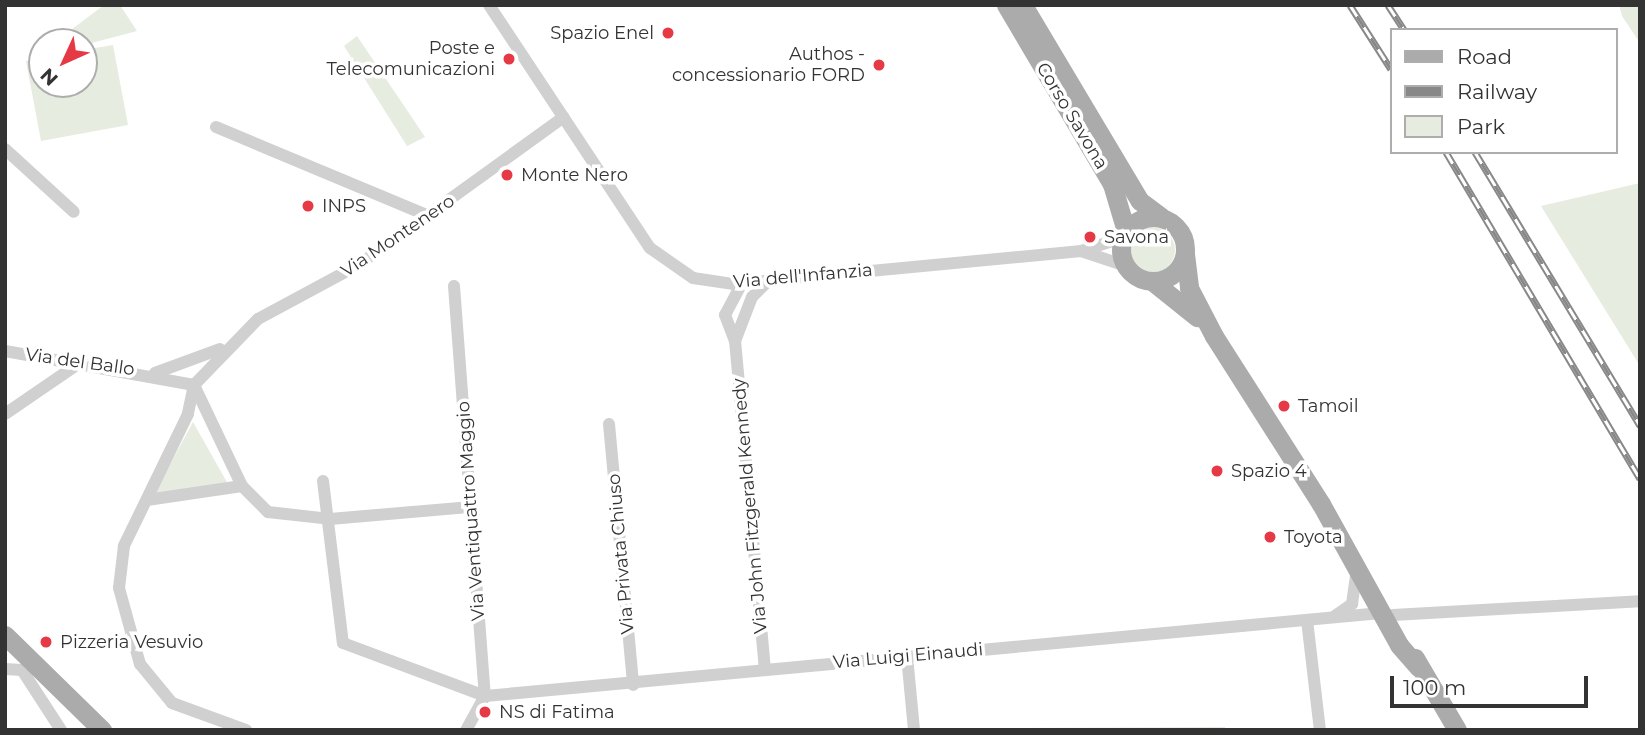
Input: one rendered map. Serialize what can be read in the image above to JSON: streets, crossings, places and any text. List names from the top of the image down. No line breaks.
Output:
{"streets":{"main road":["Corso Savona"],"street":["Via Montenero","Via dell'Infanzia","Via del Ballo","Via John Fitzgerald Kennedy","Via Ventiquattro Maggio","Via Privata Chiuso","Via Luigi Einaudi"]},"crossings":[["Corso Savona","Via dell'Infanzia"],["Via Montenero","Via dell'Infanzia"],["Via Montenero","Via del Ballo"],["Via dell'Infanzia","Via John Fitzgerald Kennedy"],["Via John Fitzgerald Kennedy","Via Luigi Einaudi"],["Via Ventiquattro Maggio","Via Luigi Einaudi"],["Via Privata Chiuso","Via Luigi Einaudi"]],"places":["Spazio Enel","Poste e Telecomunicazioni","Authos - concessionario FORD","Monte Nero","INPS","Savona","Tamoil","Spazio 4","Toyota","Pizzeria Vesuvio","NS di Fatima"],"legend":["Road","Railway","Park"],"scale_bar":"100 m","north":"bottom left"}
